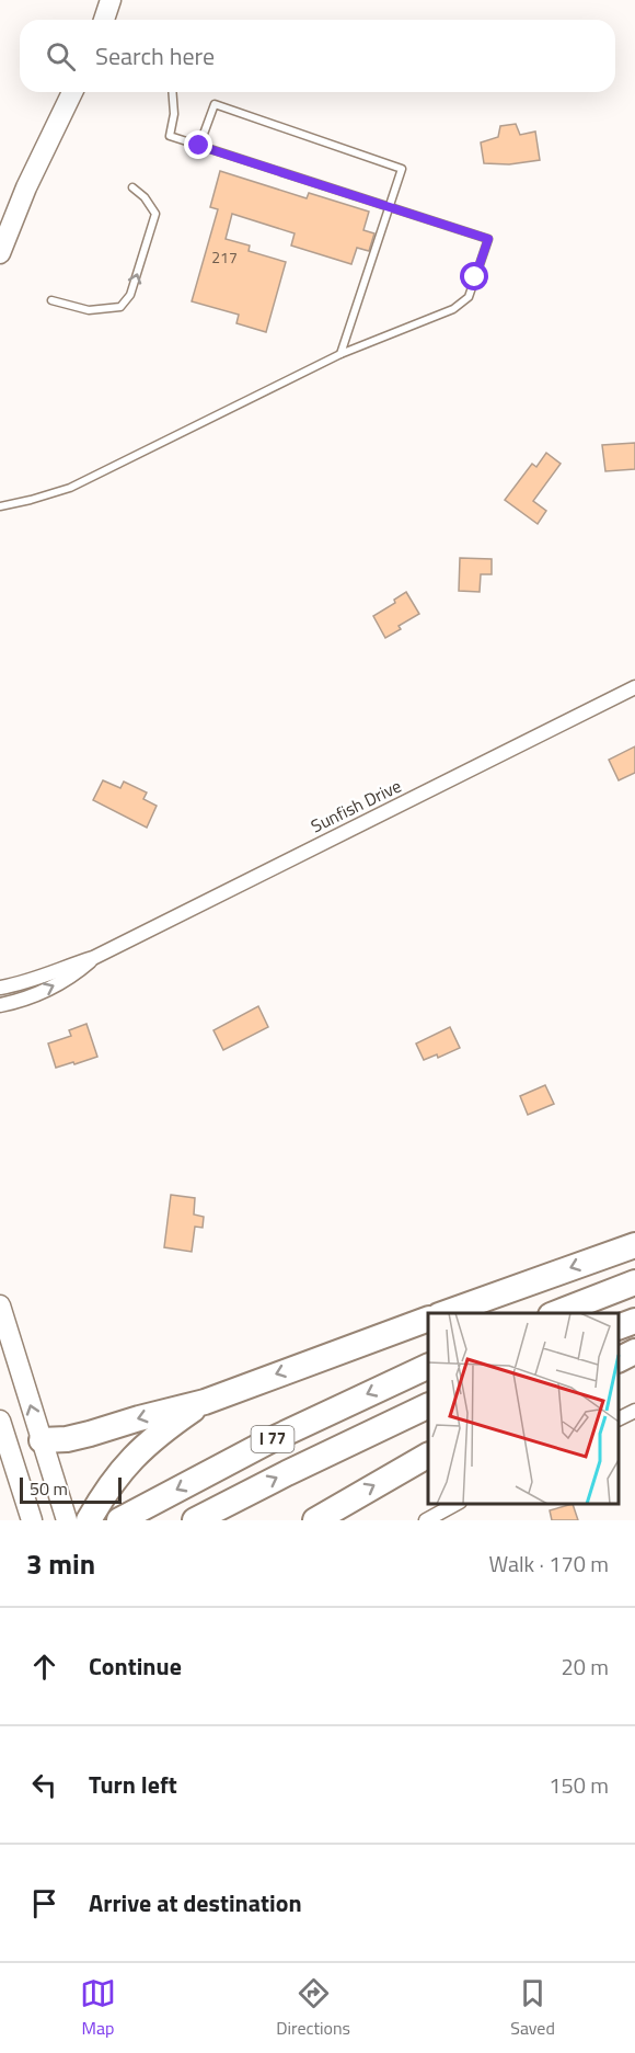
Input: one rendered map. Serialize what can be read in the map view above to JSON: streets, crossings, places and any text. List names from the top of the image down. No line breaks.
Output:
{"streets":{"highway":["I 77"],"street":["Sunfish Drive"]},"house_numbers":["217"],"scale_bar":"50 m","page":{"search":"Search here","scale":"50 m","heading":["3 min","Walk · 170 m"],"list":[["Continue","20 m"],["Turn left","150 m"],"Arrive at destination"],"nav":["Map","Directions","Saved"]}}
